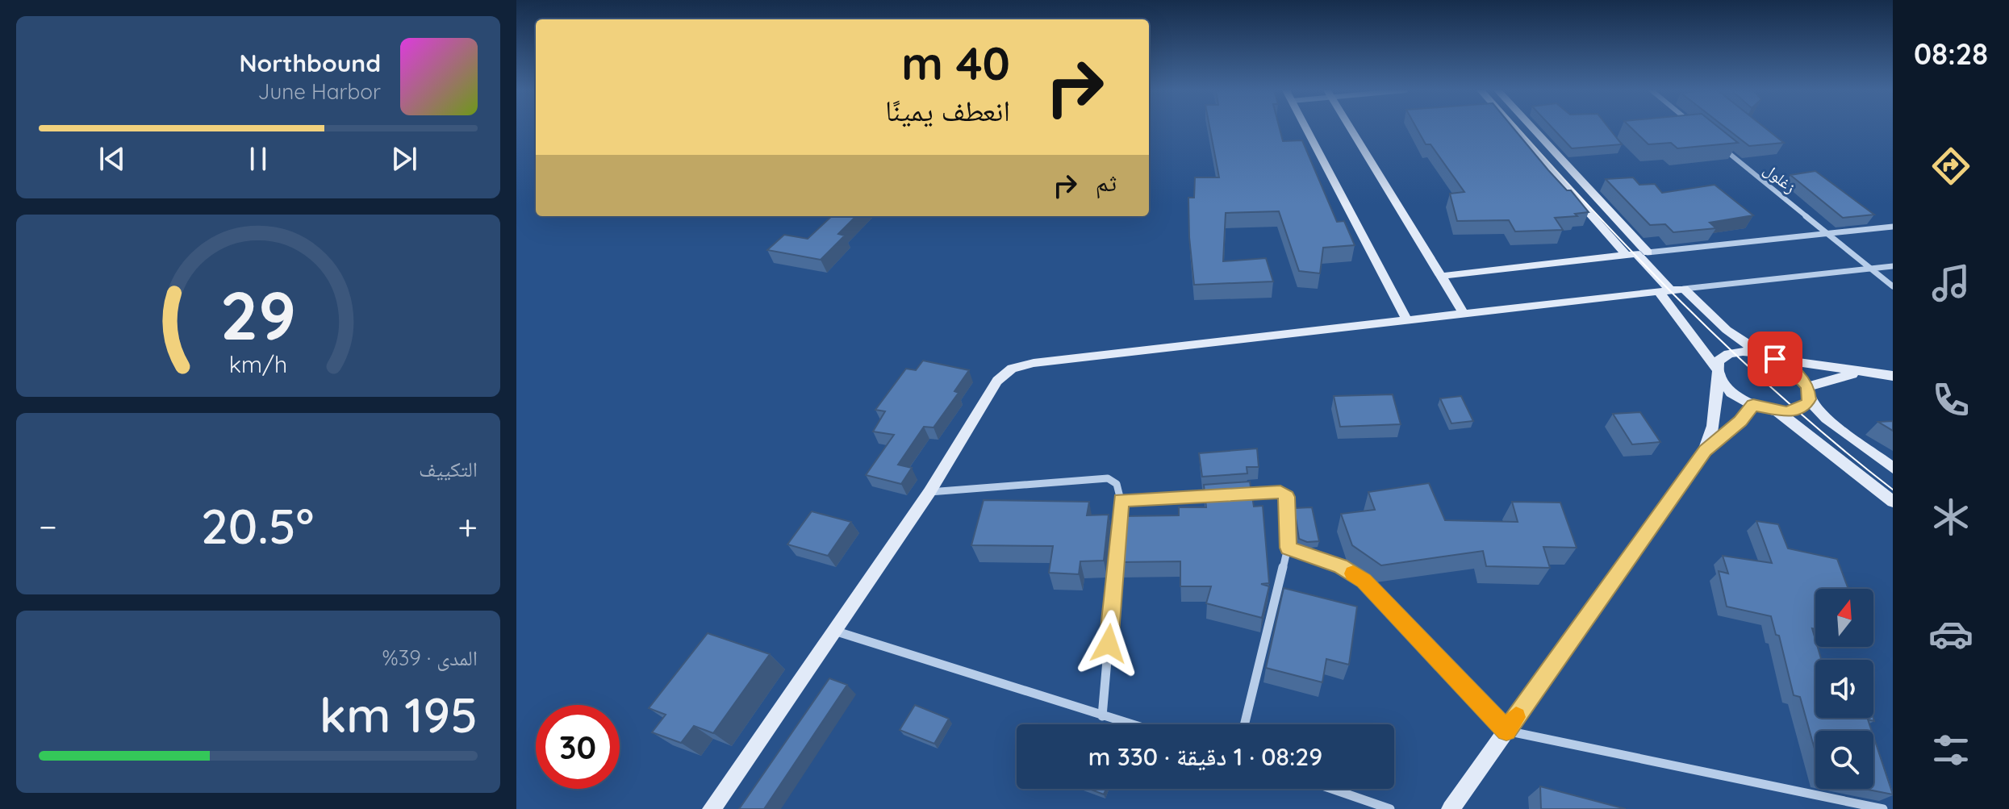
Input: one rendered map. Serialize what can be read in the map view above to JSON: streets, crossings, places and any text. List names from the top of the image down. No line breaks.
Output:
{"streets":{"street":["زغلول"]},"north":"top","page":{"tabs":"08:28","turn":["40 m","انعطف يمينًا"],"song":["Northbound","June Harbor"],"then":"ثم","tile":["التكييف",["المدى · 39%","195 km"]],"heat":["−","20.5°","+"],"limit":"30","trip":"08:29 · 1 دقيقة · 330 m","gauge":["29","km/h"]}}
